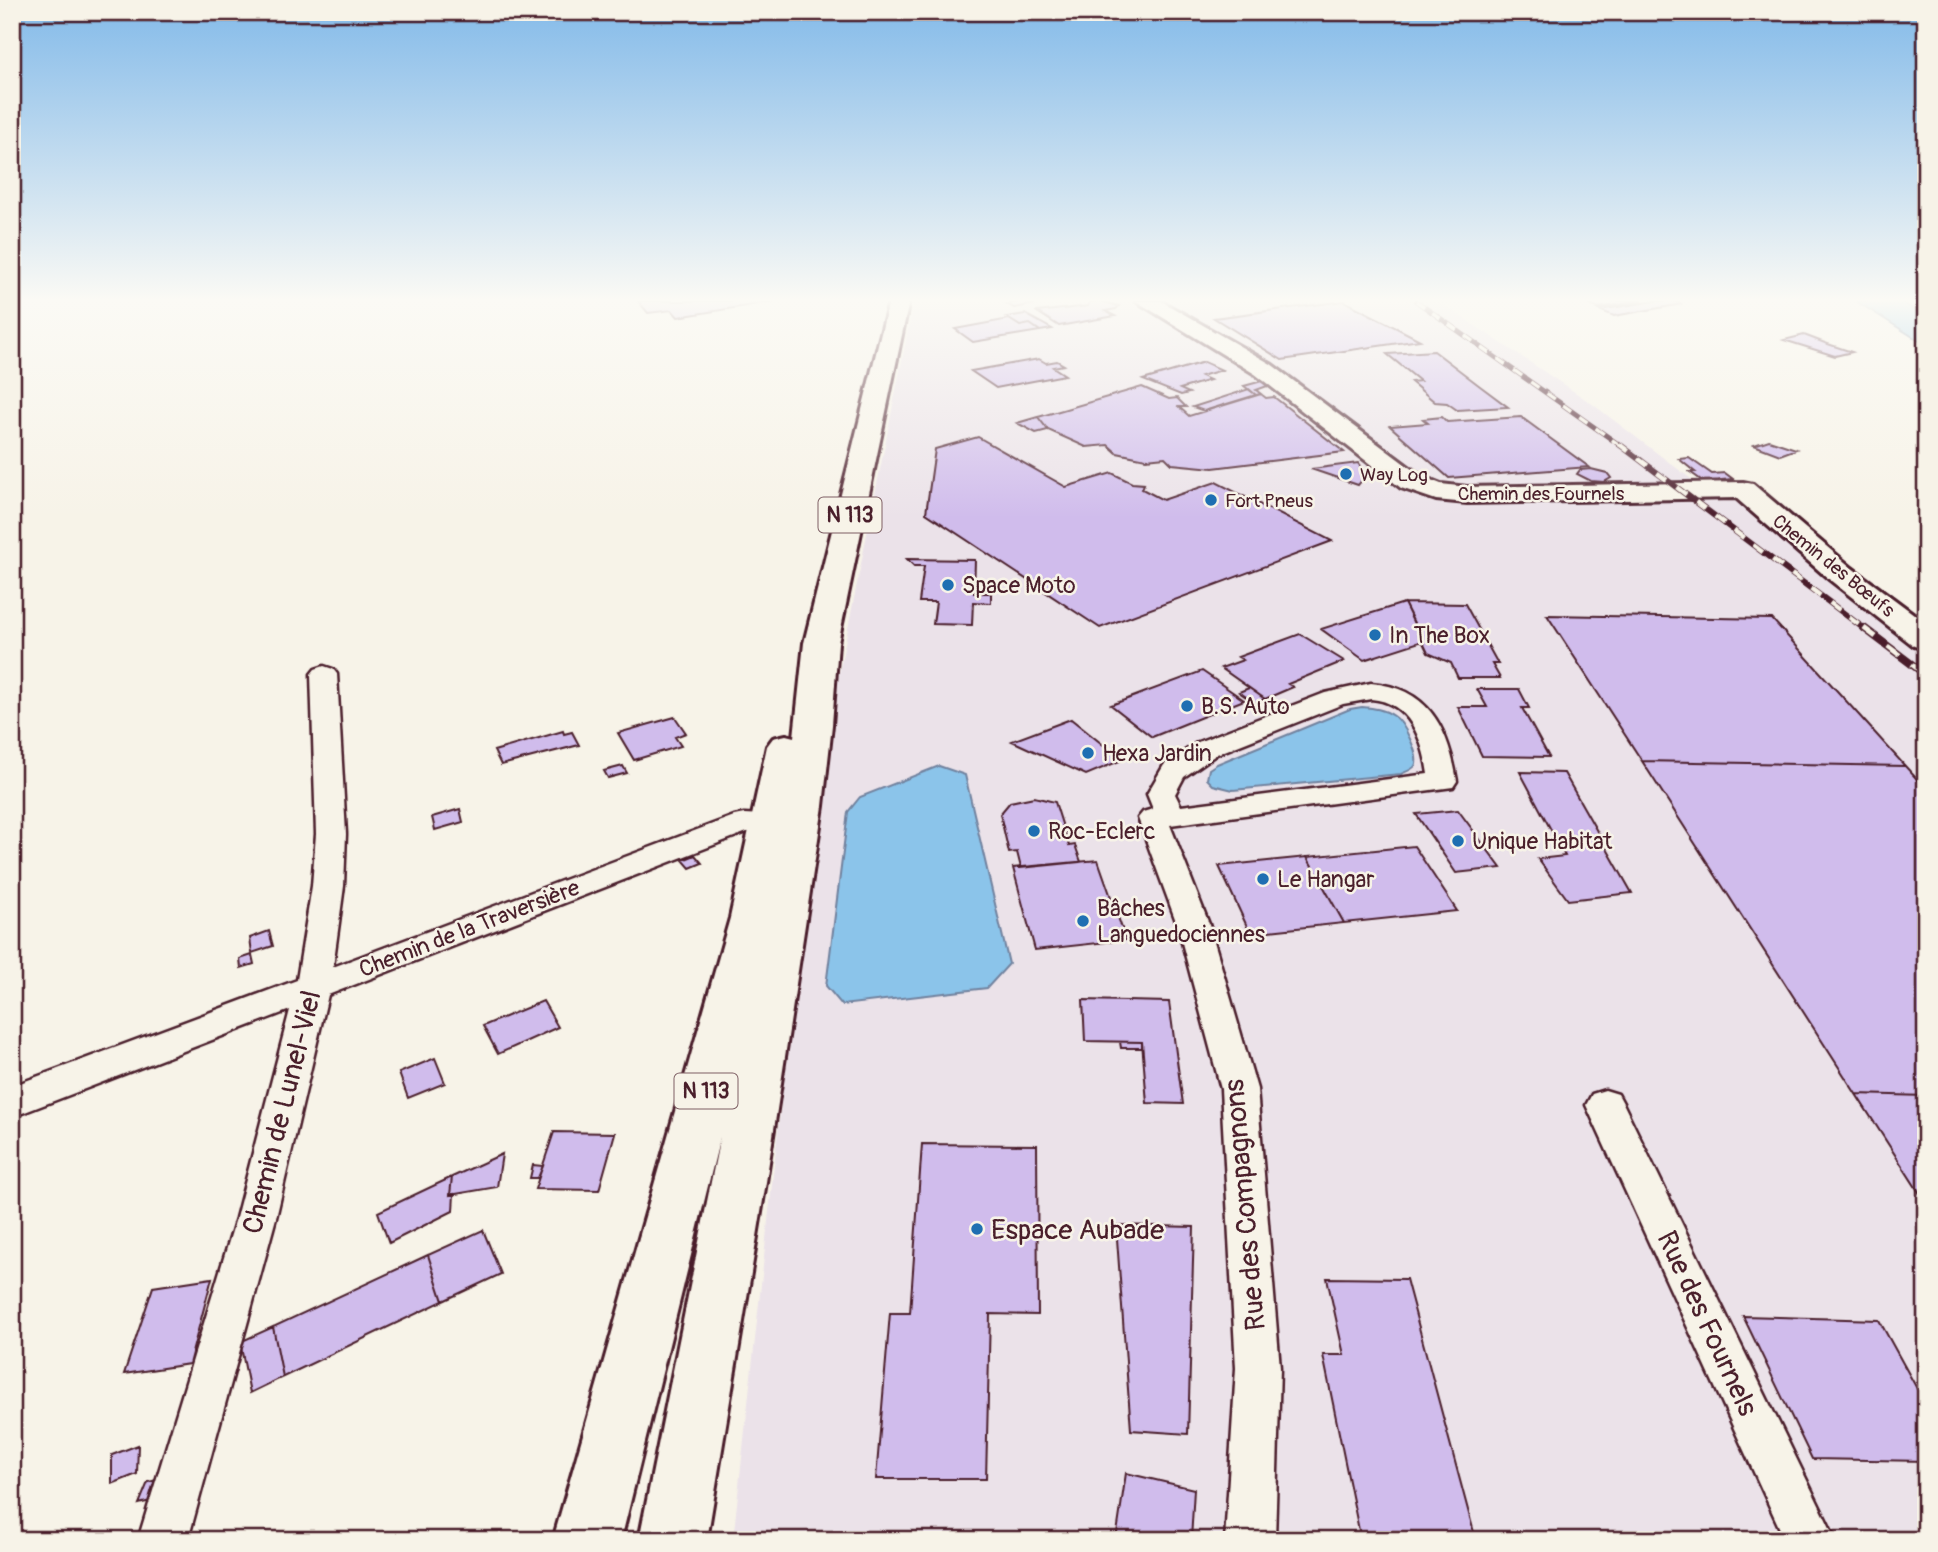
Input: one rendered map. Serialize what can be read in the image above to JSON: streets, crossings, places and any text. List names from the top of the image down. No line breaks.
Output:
{"streets":{"main road":["Chemin des Fournels","N 113","Chemin des Bœufs"],"street":["Chemin de la Traversière","Chemin de Lunel-Viel","Rue des Compagnons","Rue des Fournels"]},"crossings":[["Chemin des Fournels","Chemin des Bœufs"],["N 113","Chemin de la Traversière"],["Chemin de la Traversière","Chemin de Lunel-Viel"]],"places":["Way Log","Fort Pneus","Space Moto","In The Box","B.S. Auto","Hexa Jardin","Roc-Eclerc","Unique Habitat","Le Hangar","Bâches Languedociennes","Espace Aubade"]}
